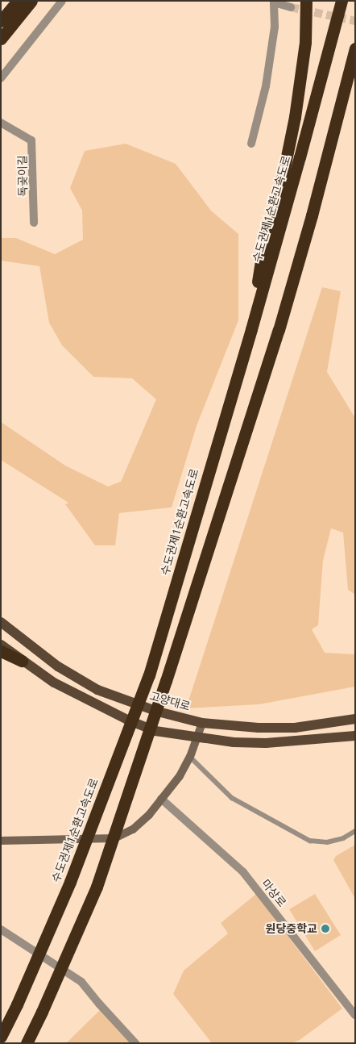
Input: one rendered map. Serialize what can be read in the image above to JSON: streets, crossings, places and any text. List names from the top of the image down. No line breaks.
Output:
{"streets":{"highway":["수도권제1순환고속도로"],"main road":["고양대로"],"street":["독곶이길","마상로"]},"places":["원당중학교"]}
